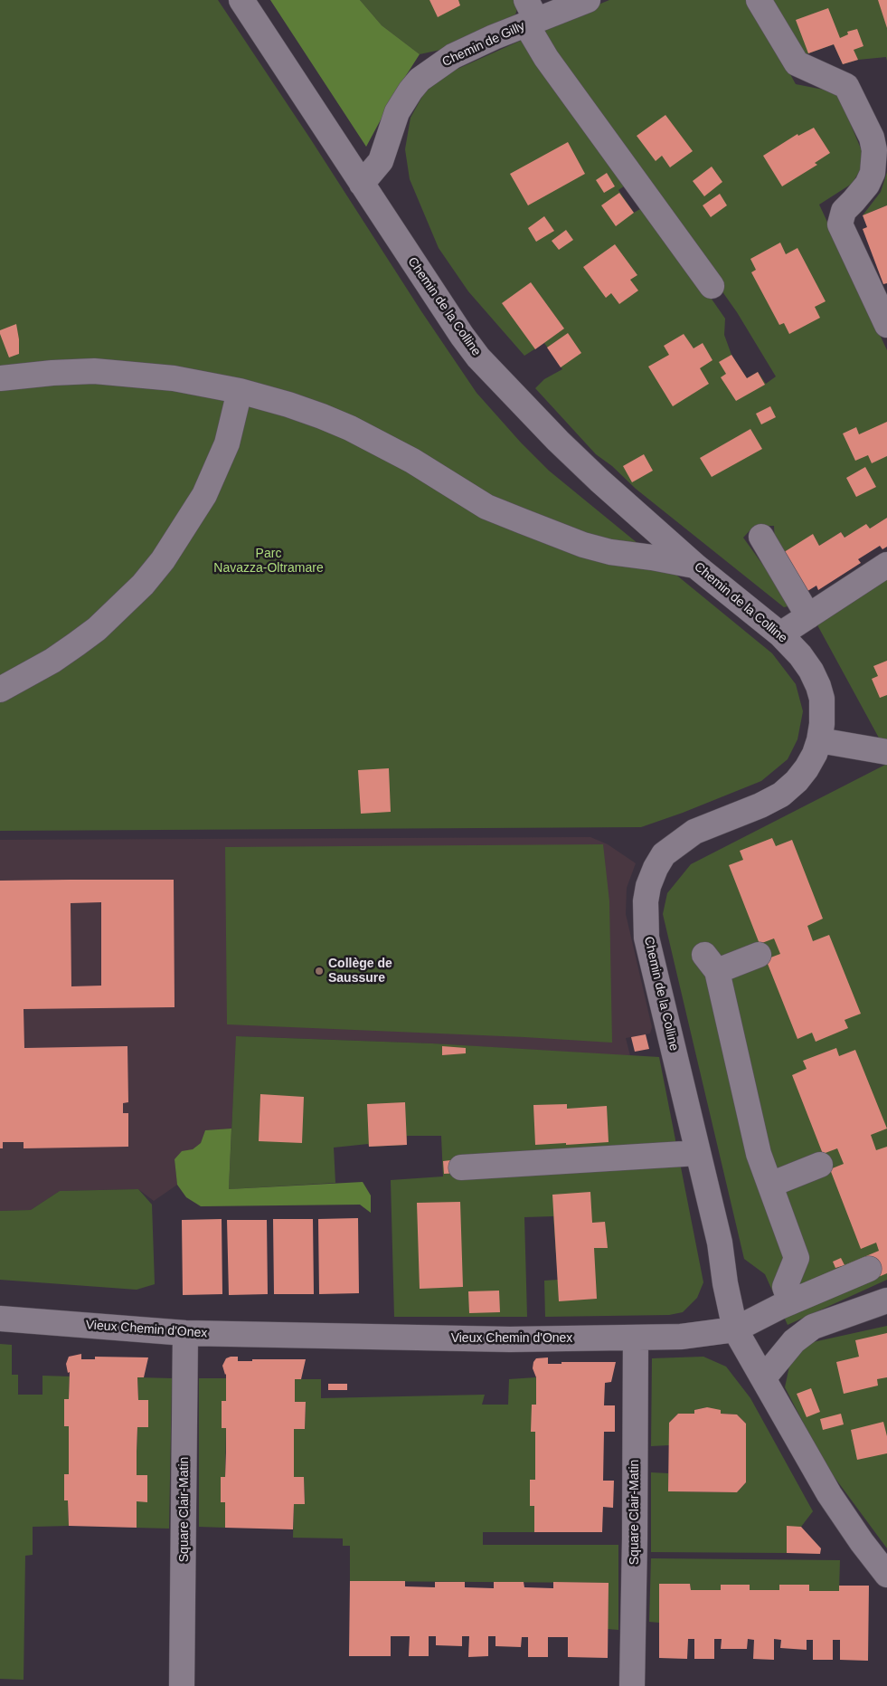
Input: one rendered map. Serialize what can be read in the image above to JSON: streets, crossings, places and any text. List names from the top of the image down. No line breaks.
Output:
{"streets":{"street":["Chemin de Gilly","Chemin de la Colline","Vieux Chemin d'Onex","Square Clair-Matin"]},"crossings":[["Chemin de Gilly","Chemin de la Colline"],["Chemin de la Colline","Vieux Chemin d'Onex"],["Vieux Chemin d'Onex","Square Clair-Matin"]],"parks":["Parc Navazza-Oltramare"],"places":["Collège de Saussure"]}
